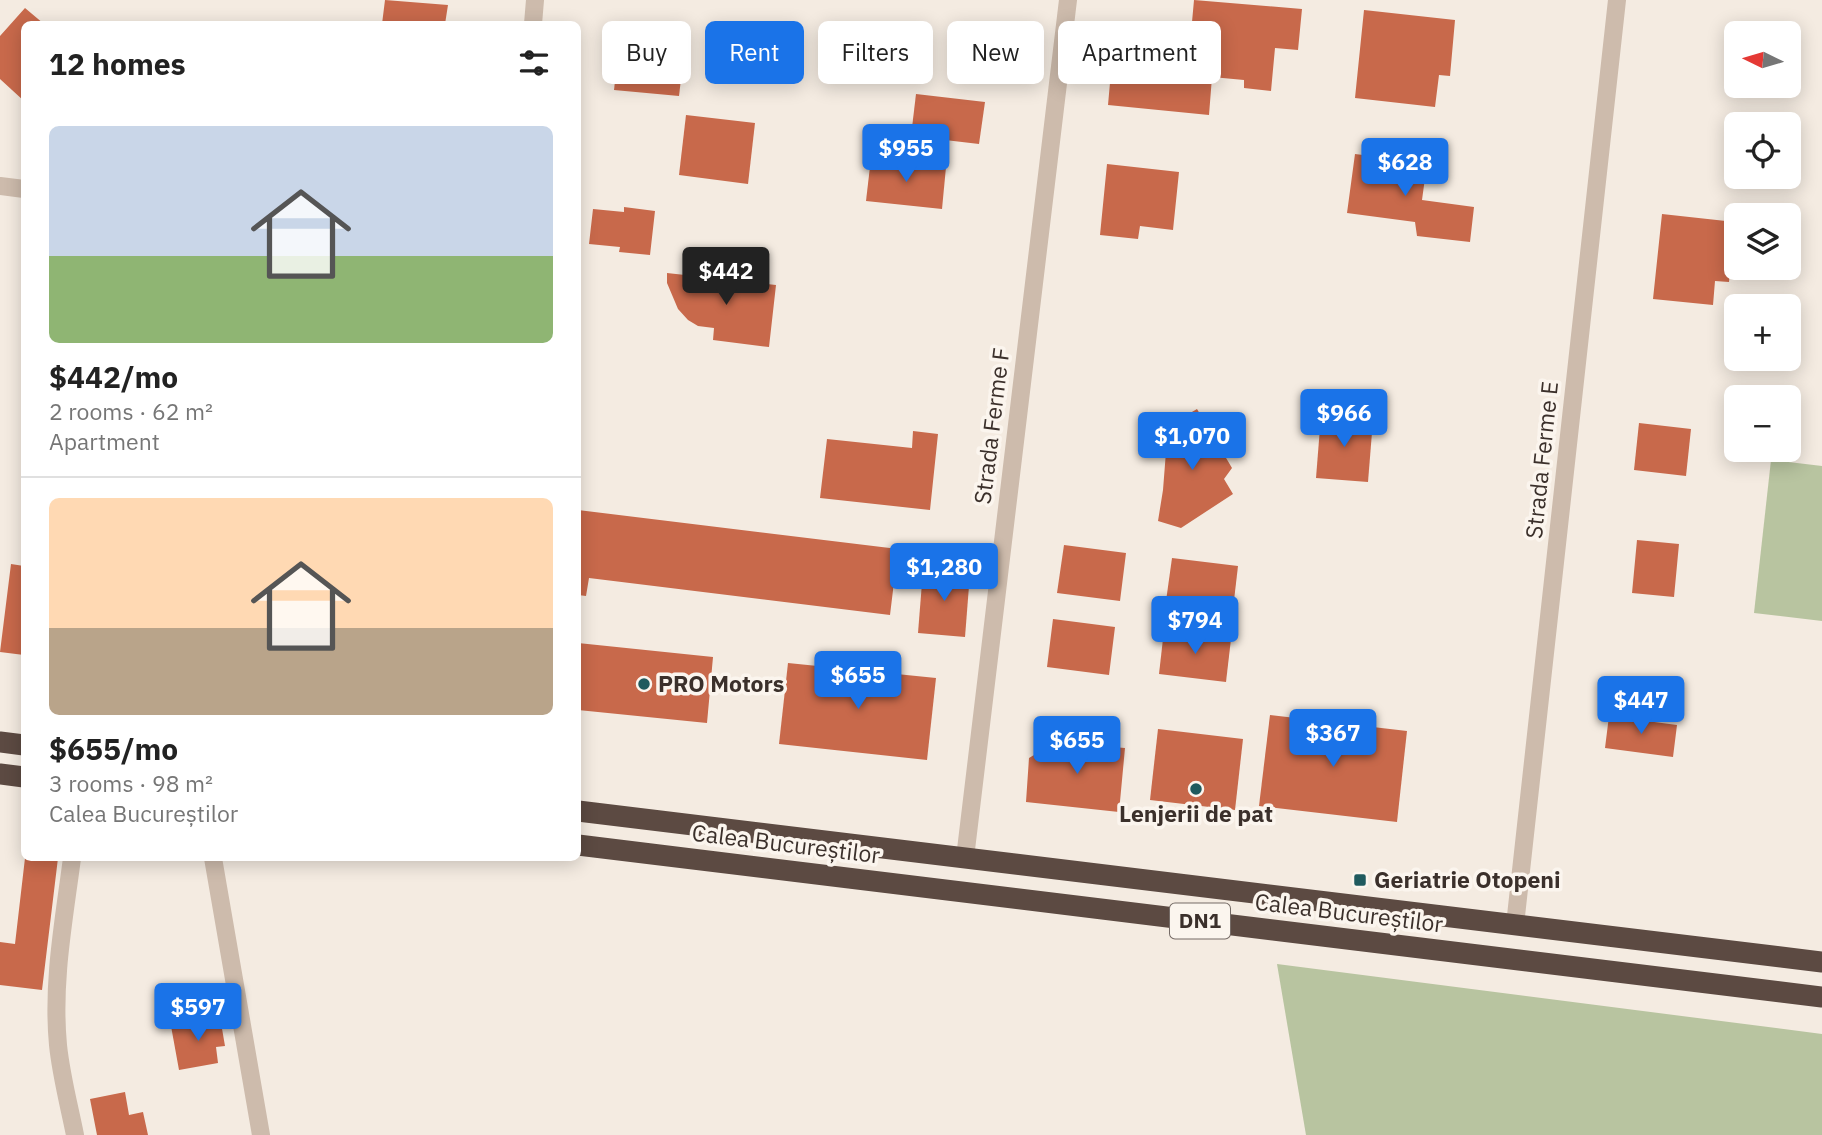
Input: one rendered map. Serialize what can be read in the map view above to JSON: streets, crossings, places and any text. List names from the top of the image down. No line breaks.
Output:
{"streets":{"highway":["Calea Bucureștilor","DN1"],"street":["Strada Ferme F","Strada Ferme E"]},"crossings":[["Strada Ferme F","Calea Bucureștilor"],["Strada Ferme E","Calea Bucureștilor"]],"places":{"other":["PRO Motors","Lenjerii de pat"],"transit":["Geriatrie Otopeni"]},"north":"left","page":{"map_buttons":["+","−"],"chip":["Buy","Rent","Filters","New","Apartment"],"heading":"12 homes","list":[{"name":"$442/mo","note":"2 rooms · 62 m² · Apartment"},{"name":"$655/mo","note":"3 rooms · 98 m² · Calea Bucureștilor"}],"price":["$955","$628","$442","$966","$1,070","$1,280","$794","$655","$447","$367","$655","$597"]}}
